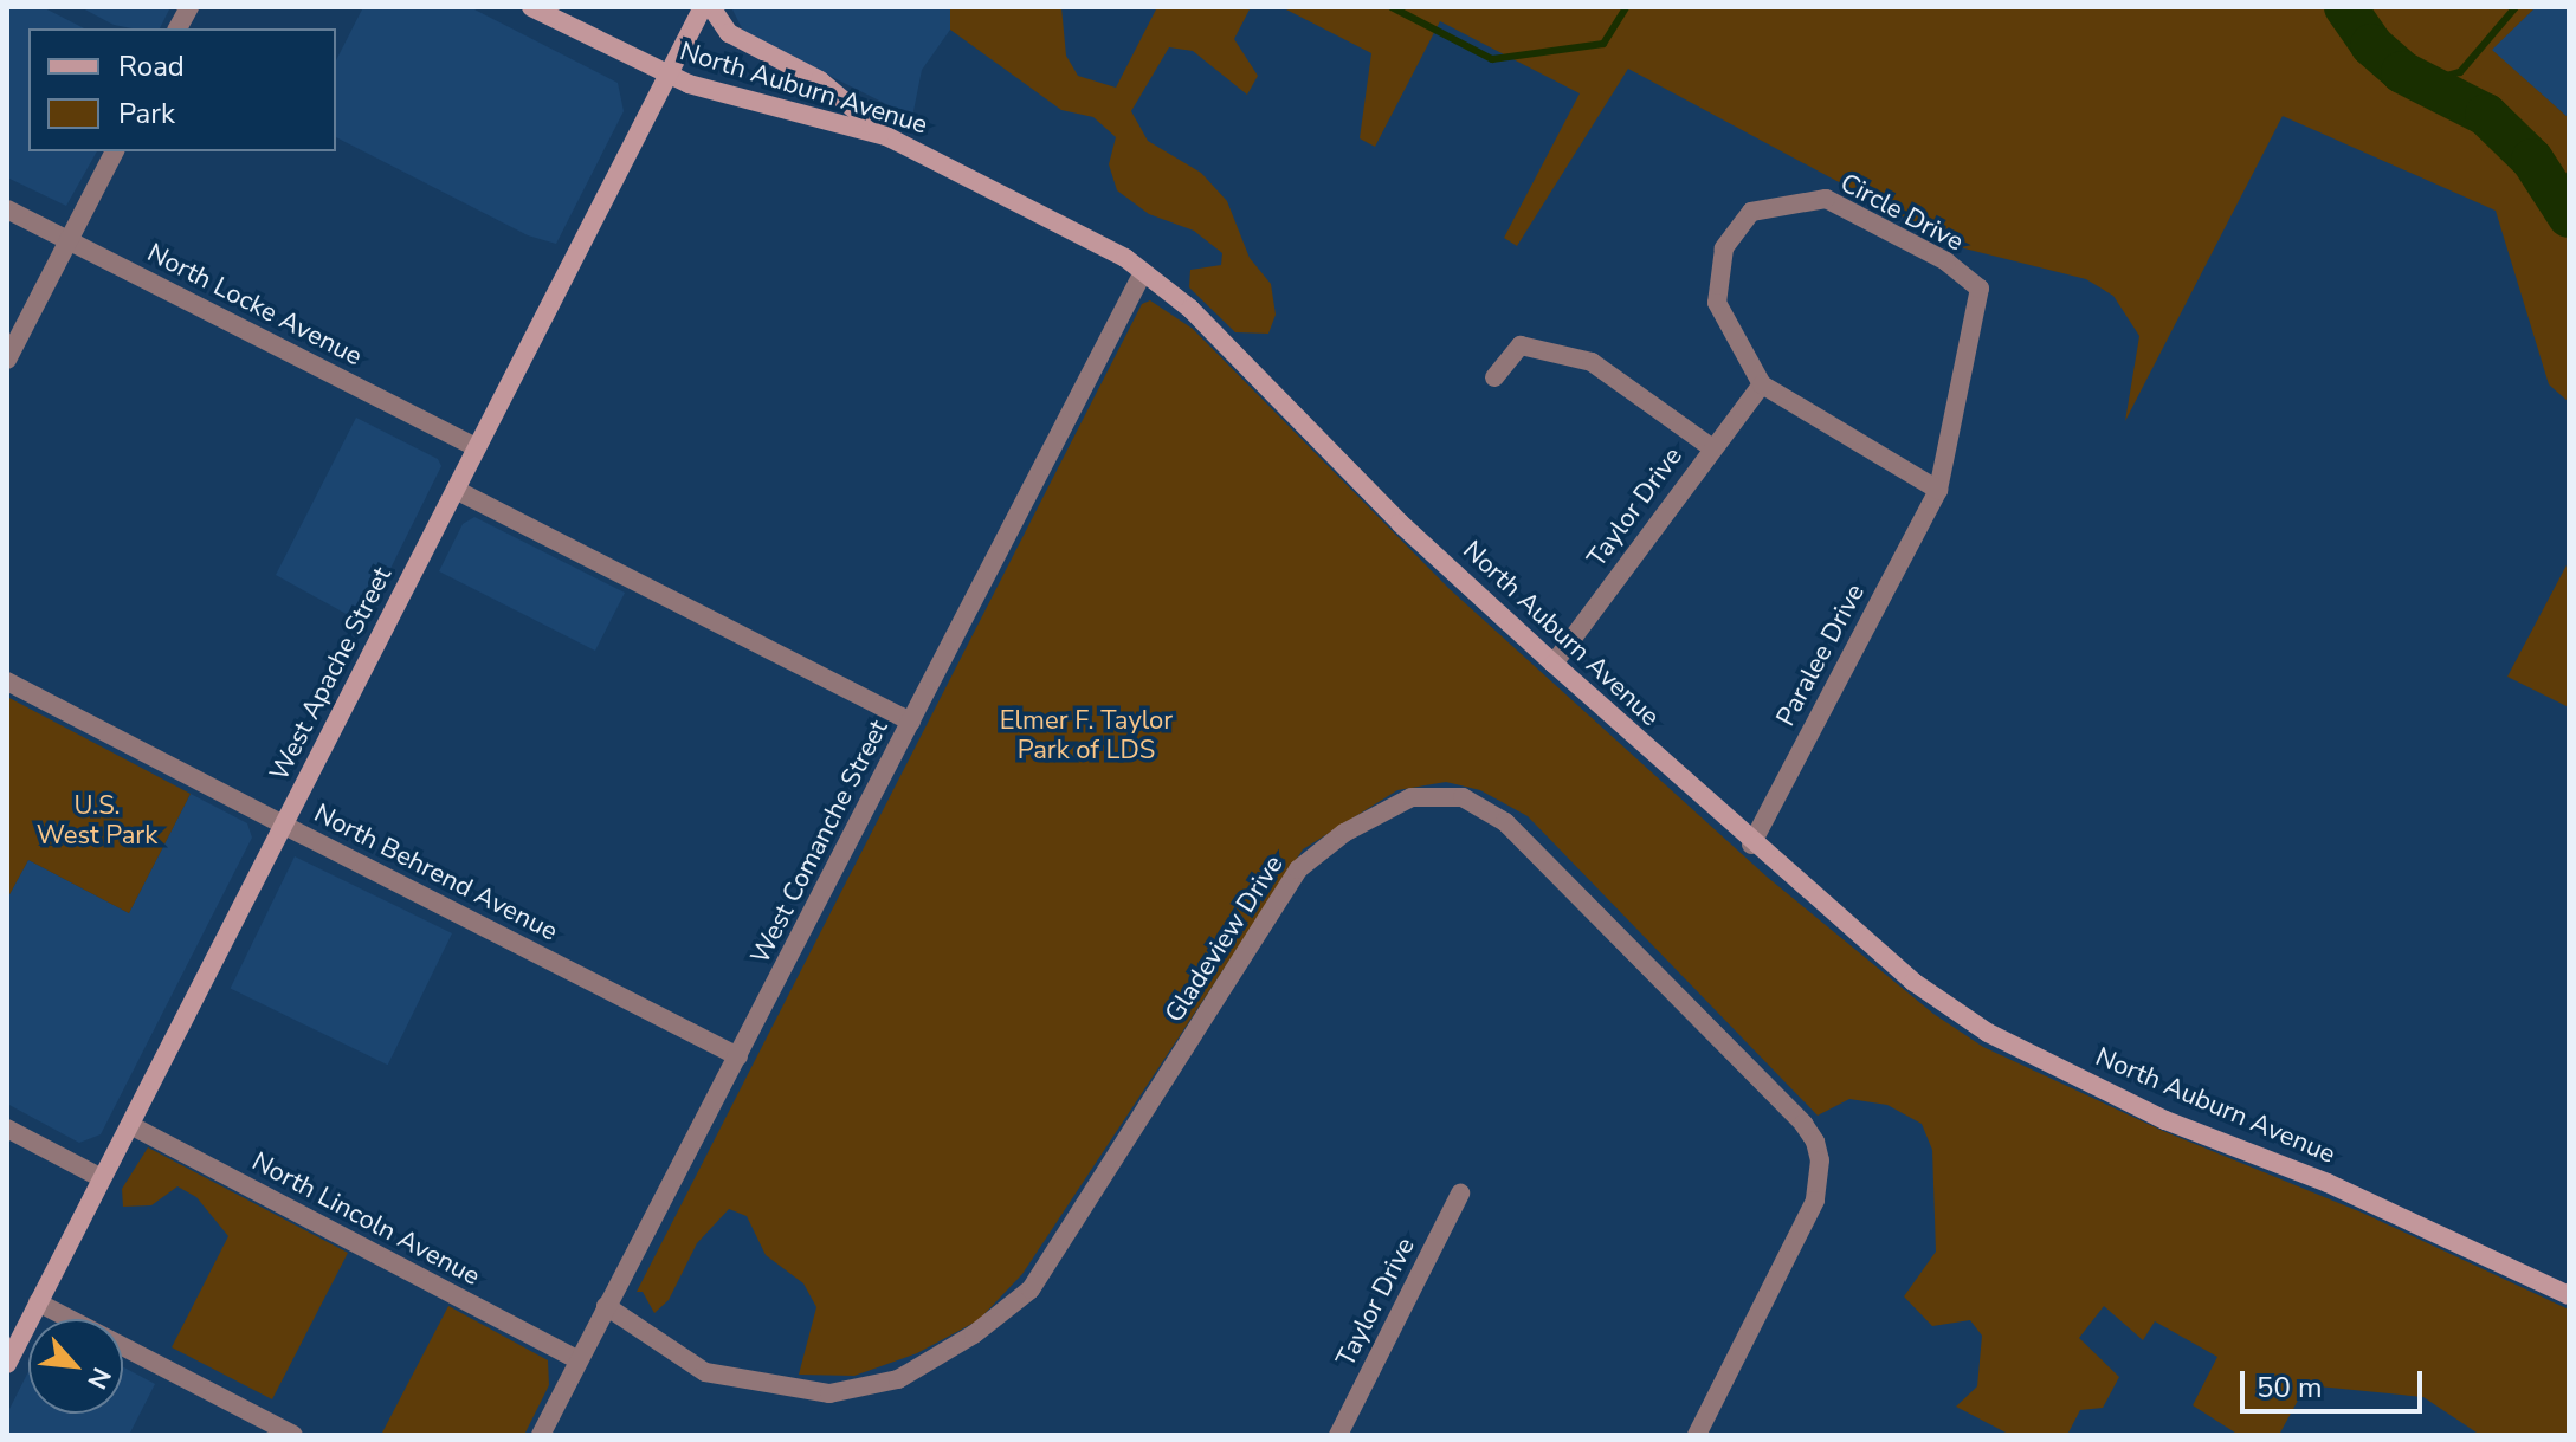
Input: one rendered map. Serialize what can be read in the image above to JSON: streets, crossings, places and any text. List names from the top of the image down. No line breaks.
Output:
{"streets":{"main road":["North Auburn Avenue","West Apache Street"],"street":["Circle Drive","North Locke Avenue","Taylor Drive","Paralee Drive","West Comanche Street","North Behrend Avenue","Gladeview Drive","North Lincoln Avenue"]},"crossings":[["North Auburn Avenue","Taylor Drive"],["North Auburn Avenue","Paralee Drive"],["North Auburn Avenue","West Apache Street"],["North Auburn Avenue","West Comanche Street"],["Circle Drive","Taylor Drive"],["Circle Drive","Paralee Drive"],["North Locke Avenue","West Apache Street"],["West Apache Street","North Behrend Avenue"],["West Apache Street","North Lincoln Avenue"],["West Comanche Street","North Behrend Avenue"],["West Comanche Street","Gladeview Drive"],["West Comanche Street","North Lincoln Avenue"]],"parks":["Elmer F. Taylor Park of LDS","U.S. West Park"],"legend":["Road","Park"],"scale_bar":"50 m","north":"bottom right"}
